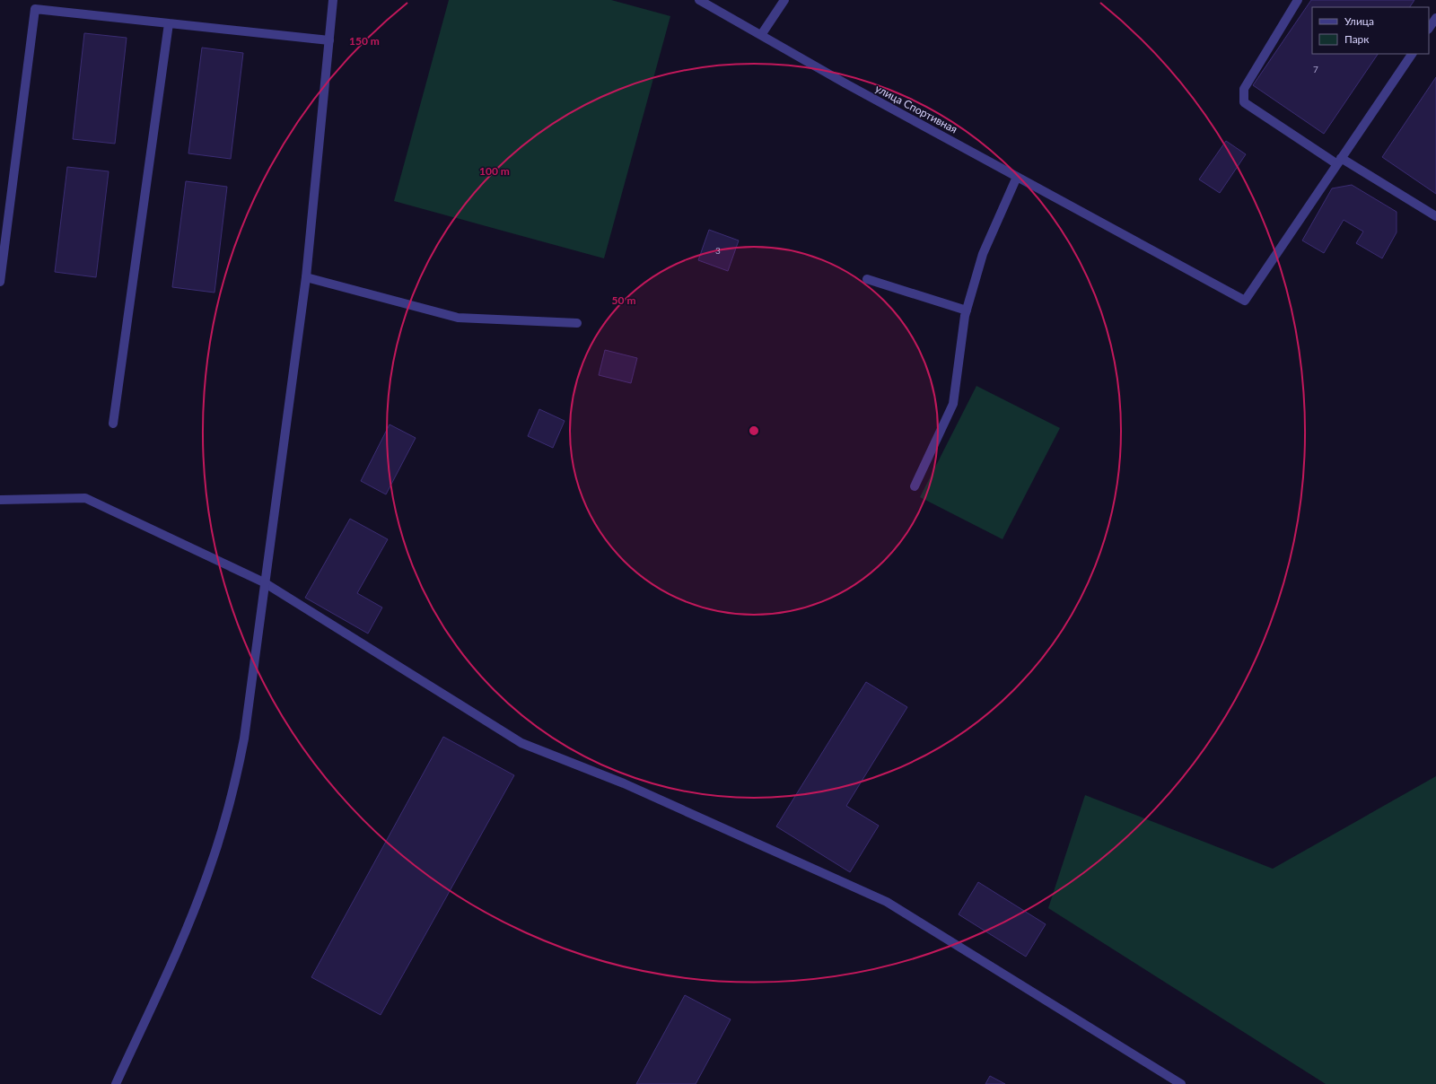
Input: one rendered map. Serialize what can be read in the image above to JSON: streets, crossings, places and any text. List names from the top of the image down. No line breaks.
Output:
{"streets":{"street":["улица Спортивная"]},"house_numbers":["7","3"],"legend":["Улица","Парк"],"rings":["150 m","100 m","50 m"]}
